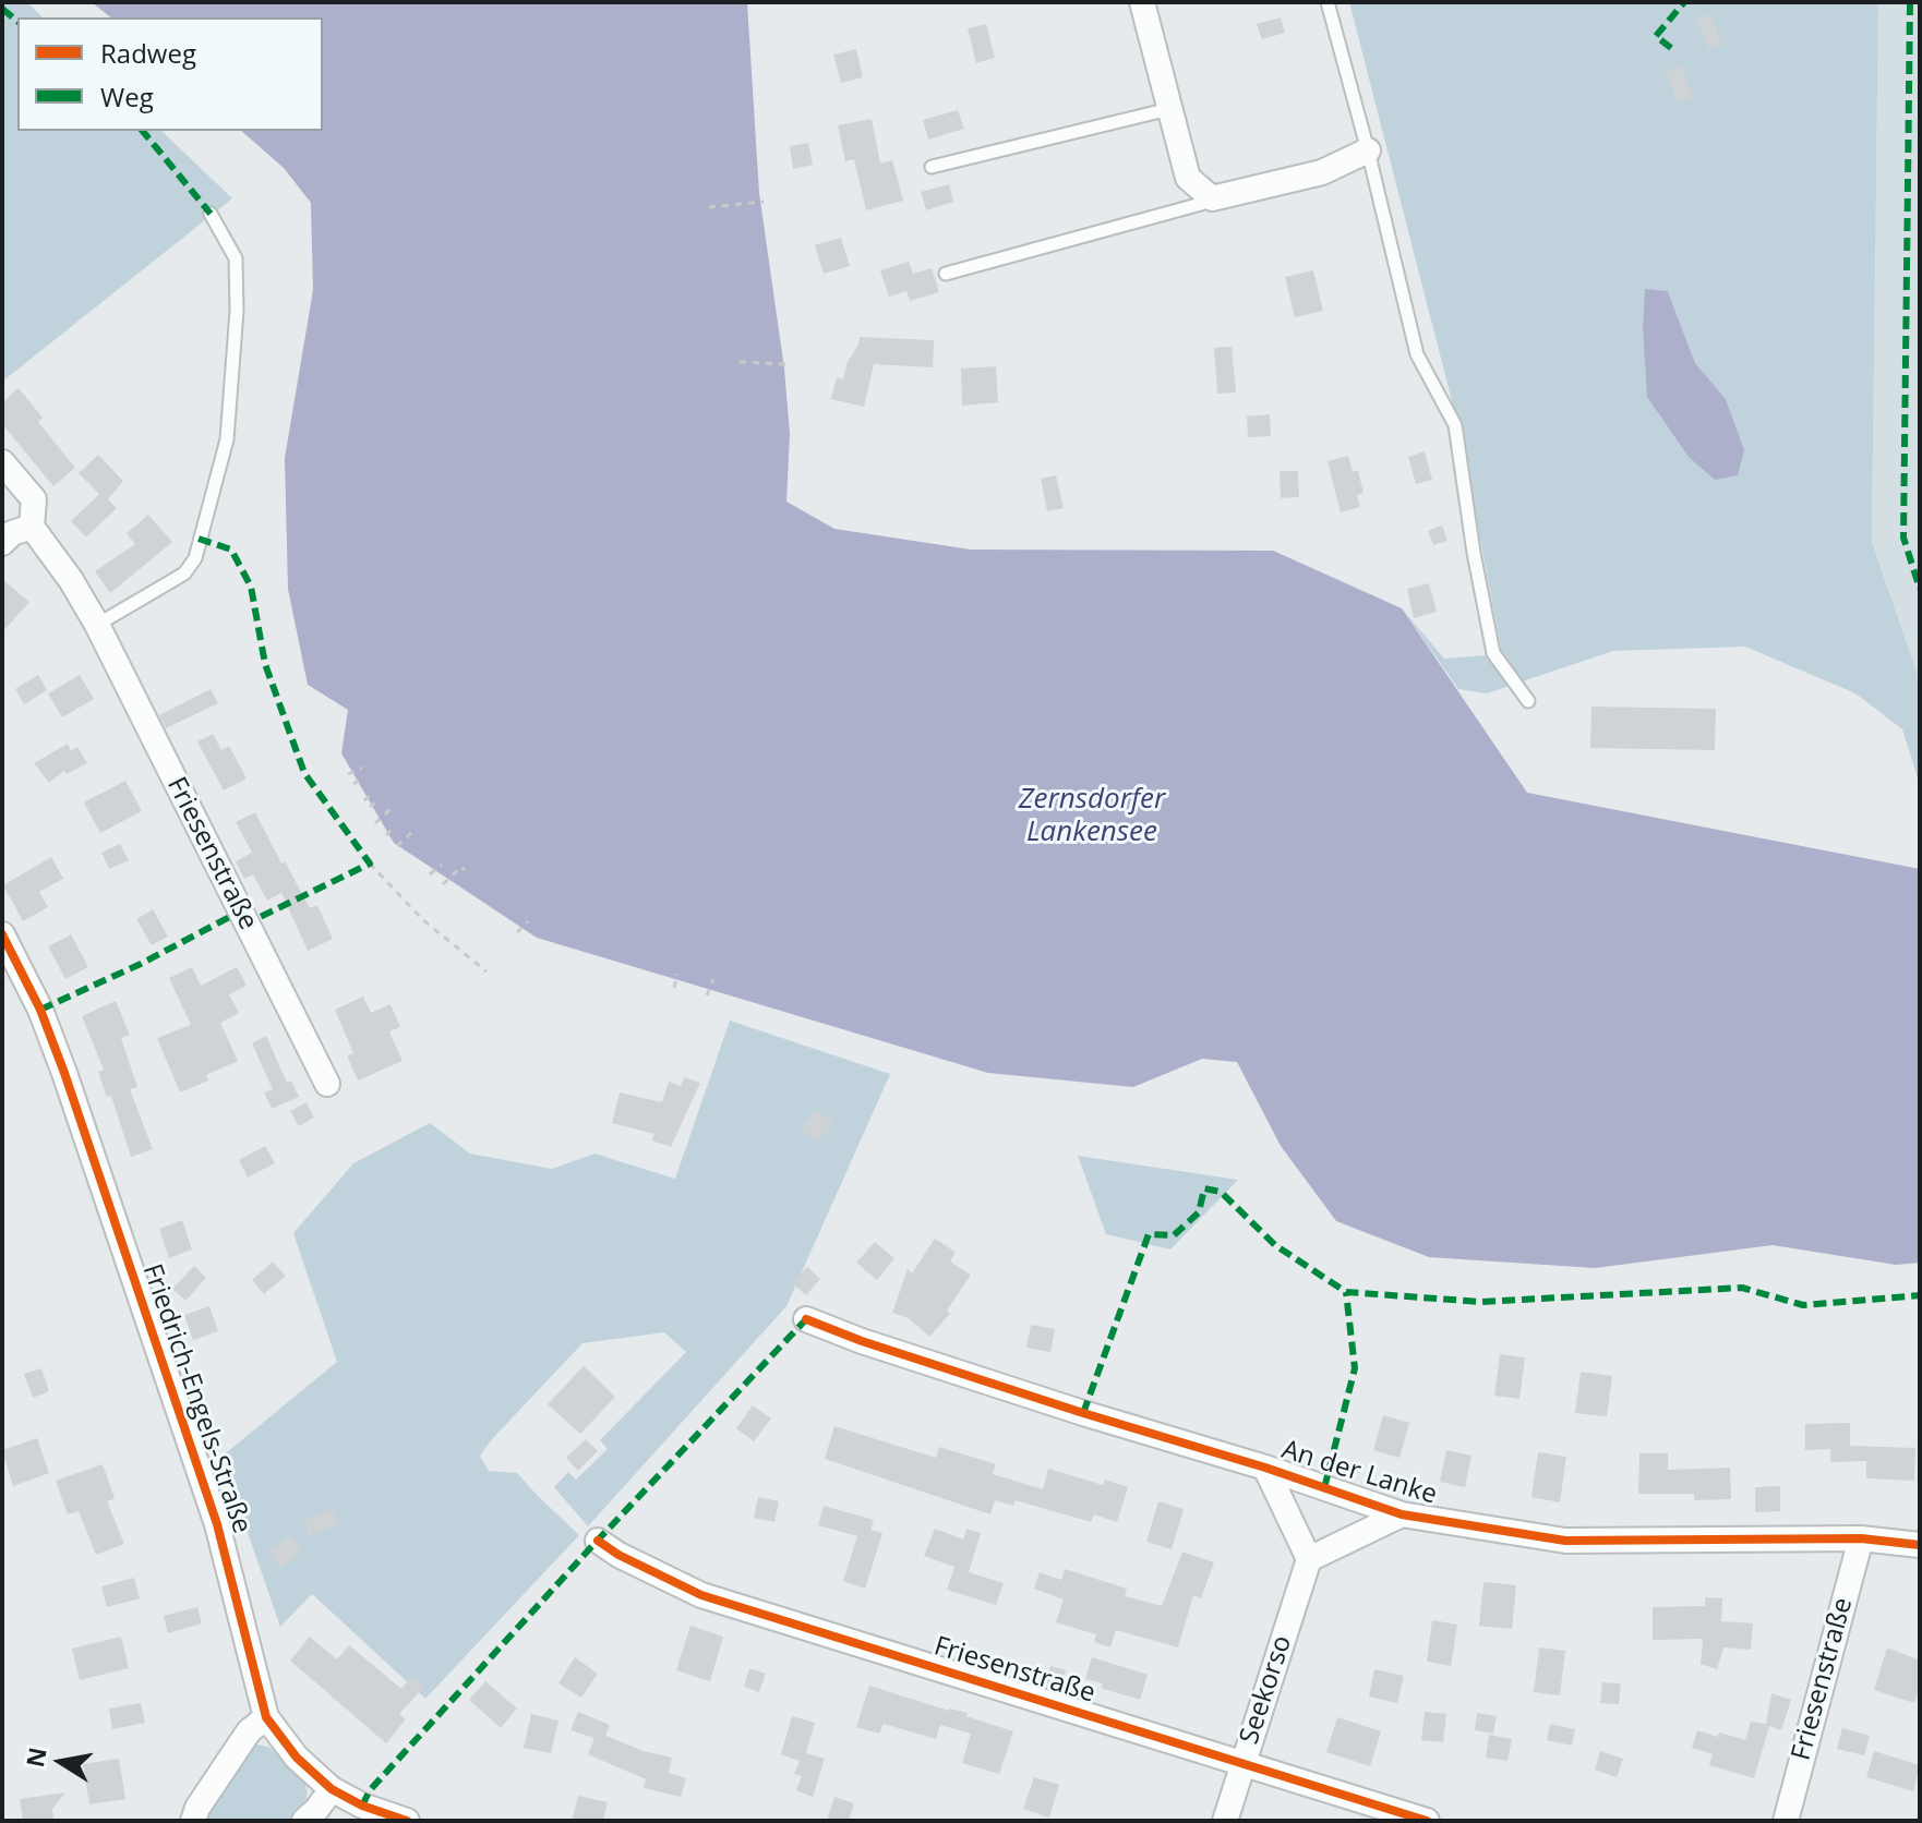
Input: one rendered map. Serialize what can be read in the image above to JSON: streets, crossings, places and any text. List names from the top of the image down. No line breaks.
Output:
{"streets":{"street":["Friesenstraße","Friedrich-Engels-Straße","An der Lanke","Seekorso"]},"crossings":[["Friesenstraße","An der Lanke"],["Friesenstraße","Seekorso"]],"water":["Zernsdorfer Lankensee"],"legend":["Radweg","Weg"],"north":"left"}
